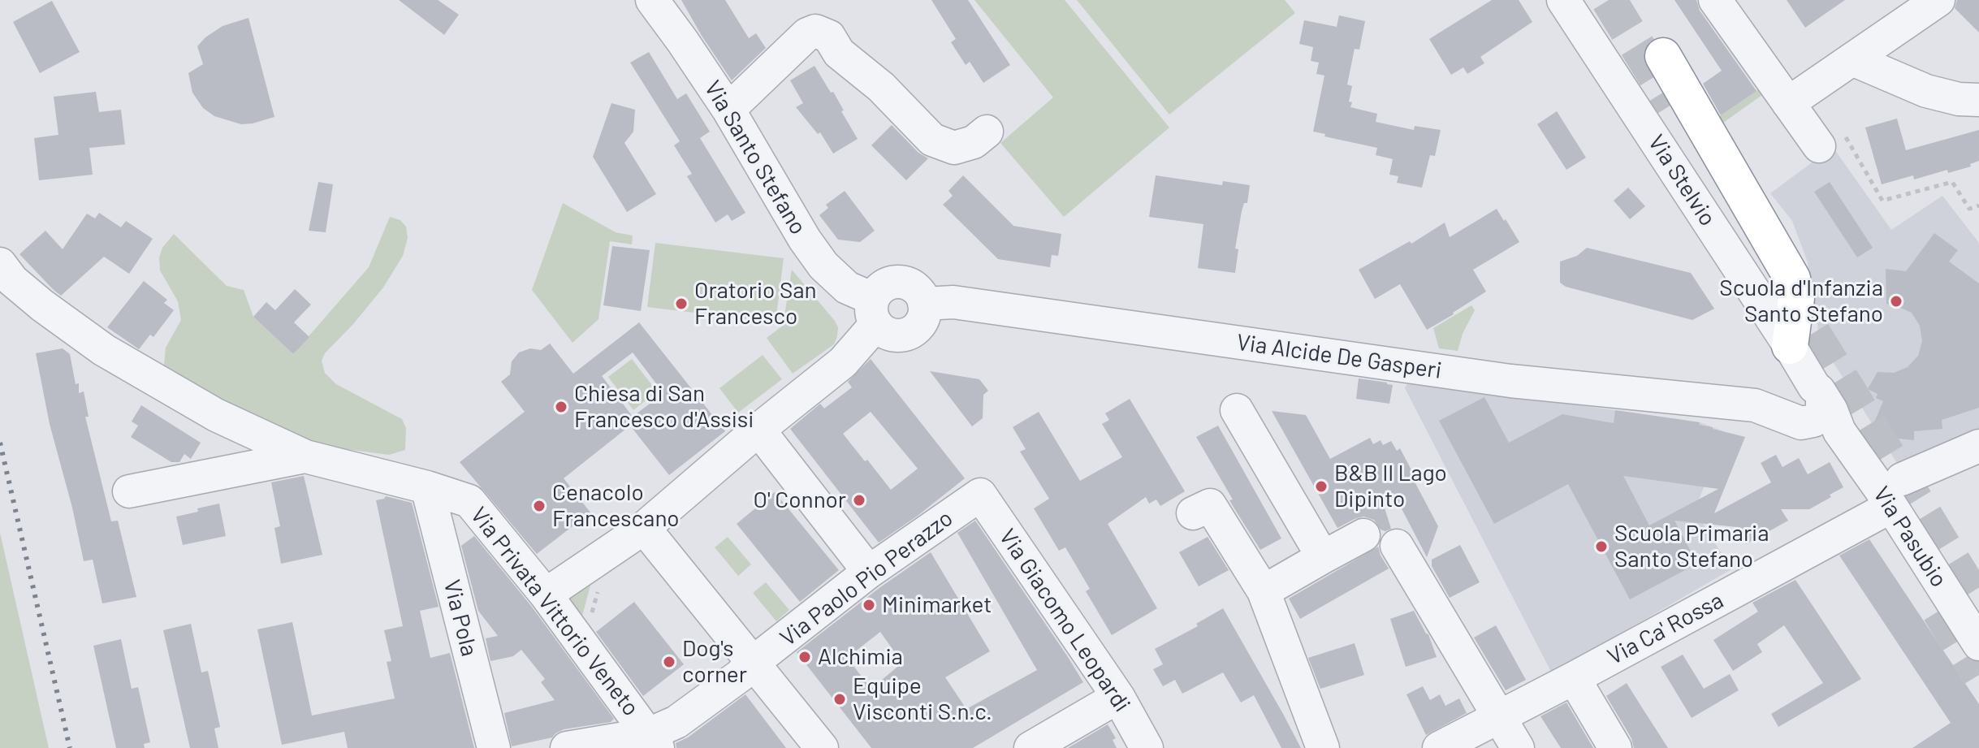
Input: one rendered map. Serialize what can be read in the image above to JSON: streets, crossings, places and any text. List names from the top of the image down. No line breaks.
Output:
{"streets":{"street":["Via Santo Stefano","Via Stelvio","Via Alcide De Gasperi","Via Pasubio","Via Paolo Pio Perazzo","Via Privata Vittorio Veneto","Via Pola","Via Giacomo Leopardi","Via Ca' Rossa"]},"crossings":[["Via Santo Stefano","Via Alcide De Gasperi"],["Via Stelvio","Via Alcide De Gasperi"],["Via Stelvio","Via Pasubio"],["Via Alcide De Gasperi","Via Pasubio"],["Via Pasubio","Via Ca' Rossa"],["Via Paolo Pio Perazzo","Via Privata Vittorio Veneto"],["Via Paolo Pio Perazzo","Via Giacomo Leopardi"],["Via Privata Vittorio Veneto","Via Pola"]],"places":["Scuola d'Infanzia Santo Stefano","Oratorio San Francesco","Chiesa di San Francesco d'Assisi","B&B Il Lago Dipinto","O' Connor","Cenacolo Francescano","Scuola Primaria Santo Stefano","Minimarket","Alchimia","Dog's corner","Equipe Visconti S.n.c."]}
